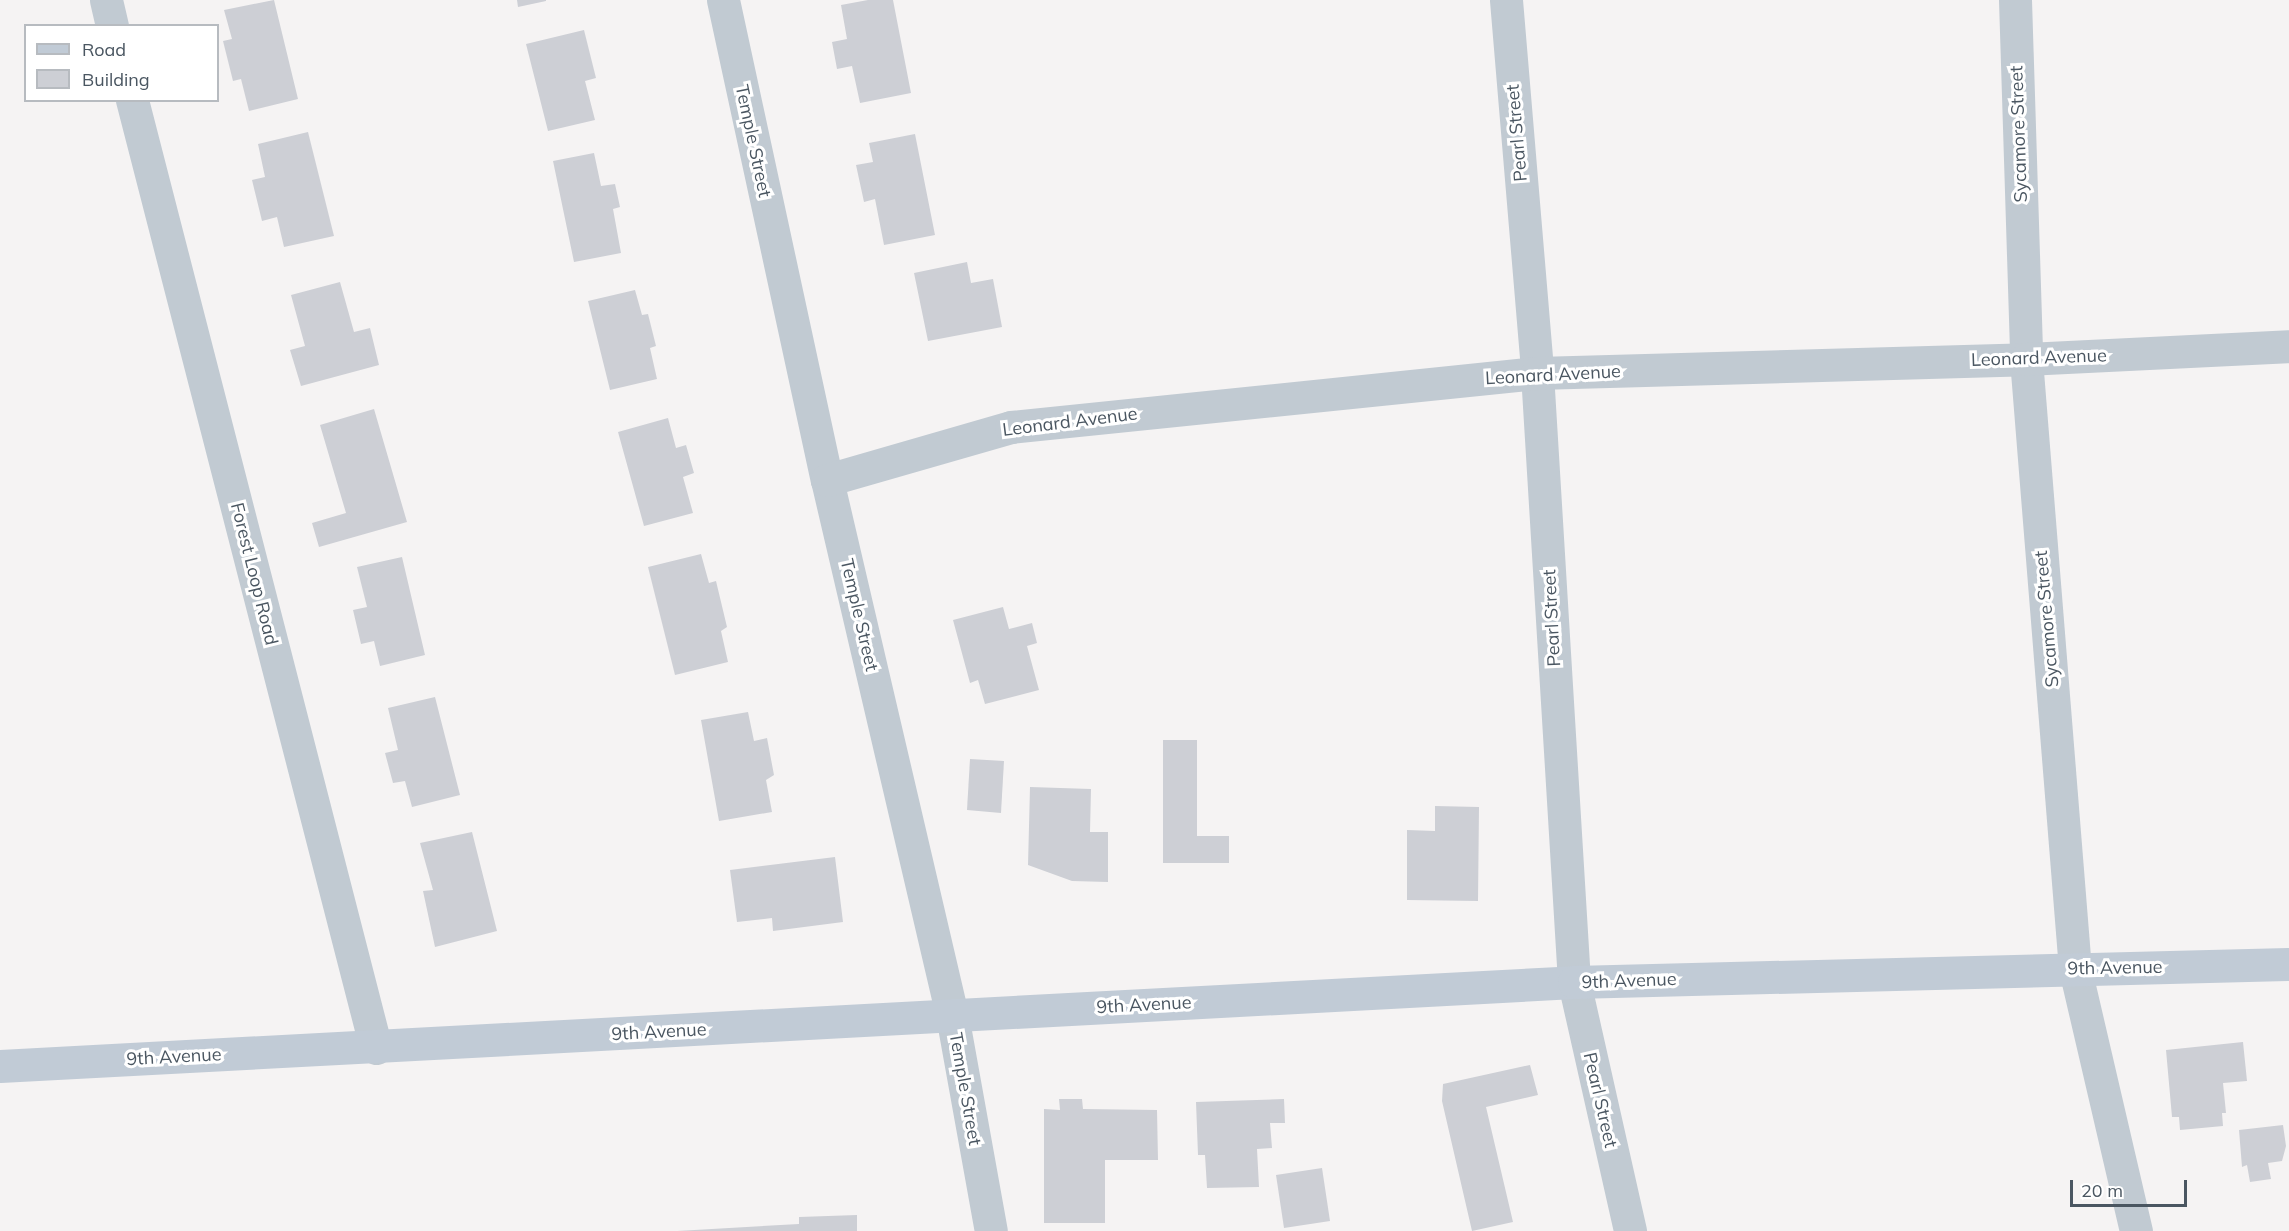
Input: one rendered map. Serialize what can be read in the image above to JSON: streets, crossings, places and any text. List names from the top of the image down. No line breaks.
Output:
{"streets":{"street":["Pearl Street","Sycamore Street","Temple Street","Leonard Avenue","Forest Loop Road","9th Avenue"]},"crossings":[["Pearl Street","Leonard Avenue"],["Pearl Street","9th Avenue"],["Sycamore Street","Leonard Avenue"],["Sycamore Street","9th Avenue"],["Temple Street","Leonard Avenue"],["Temple Street","9th Avenue"],["Forest Loop Road","9th Avenue"]],"legend":["Road","Building"],"scale_bar":"20 m"}
